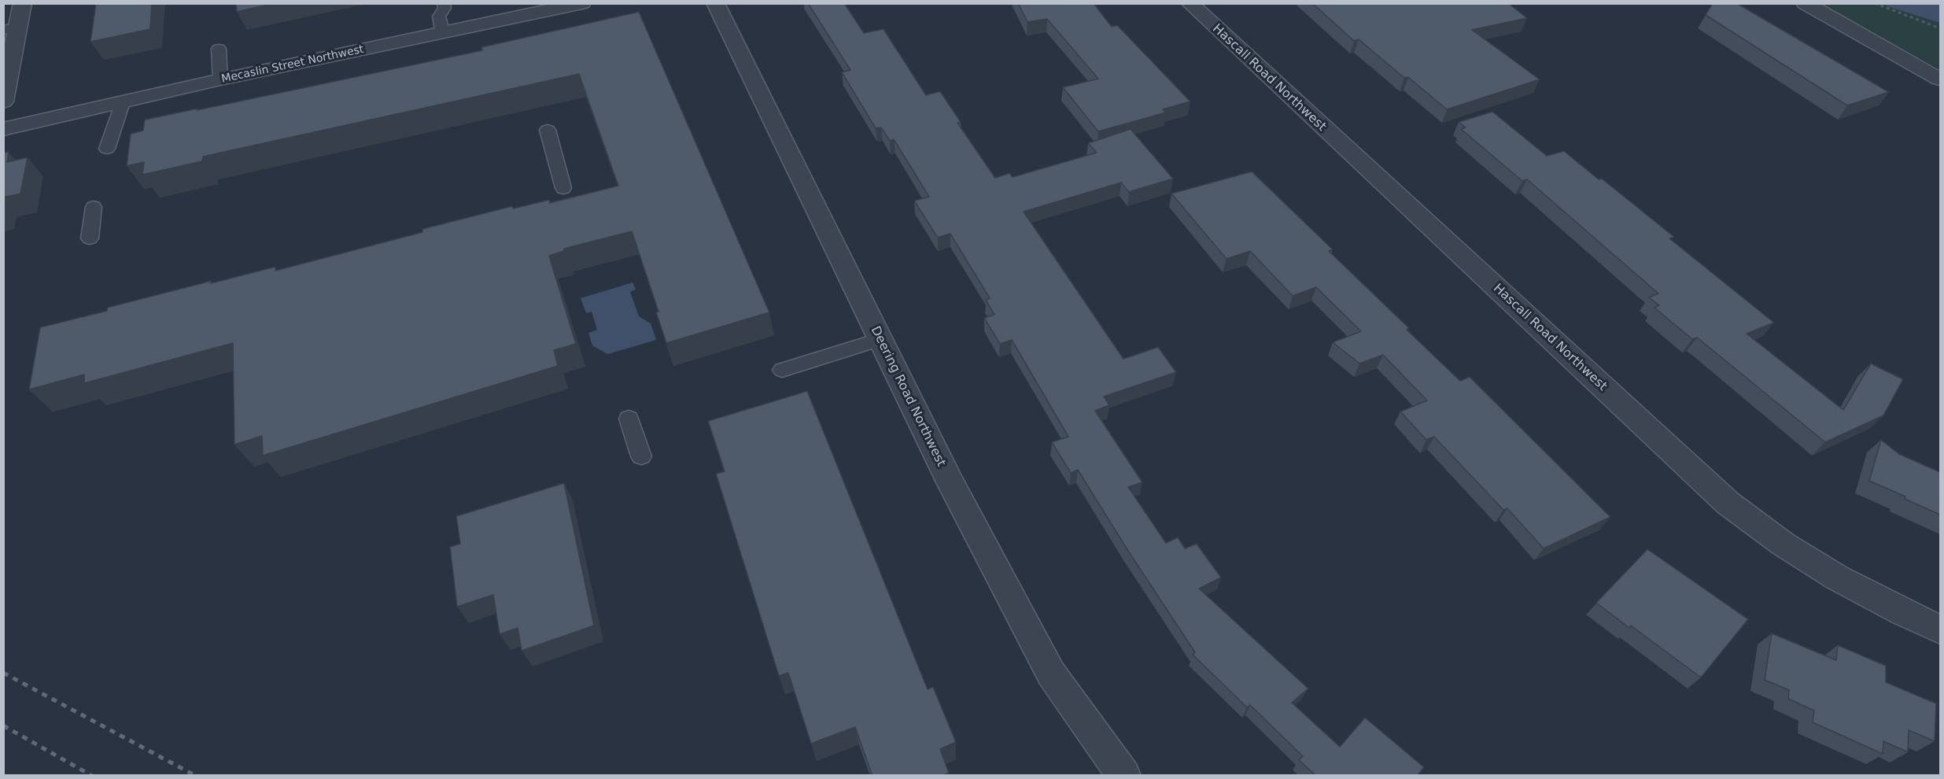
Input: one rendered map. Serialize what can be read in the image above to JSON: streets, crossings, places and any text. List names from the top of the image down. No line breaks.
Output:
{"streets":{"street":["Mecaslin Street Northwest","Hascall Road Northwest","Deering Road Northwest"]}}
